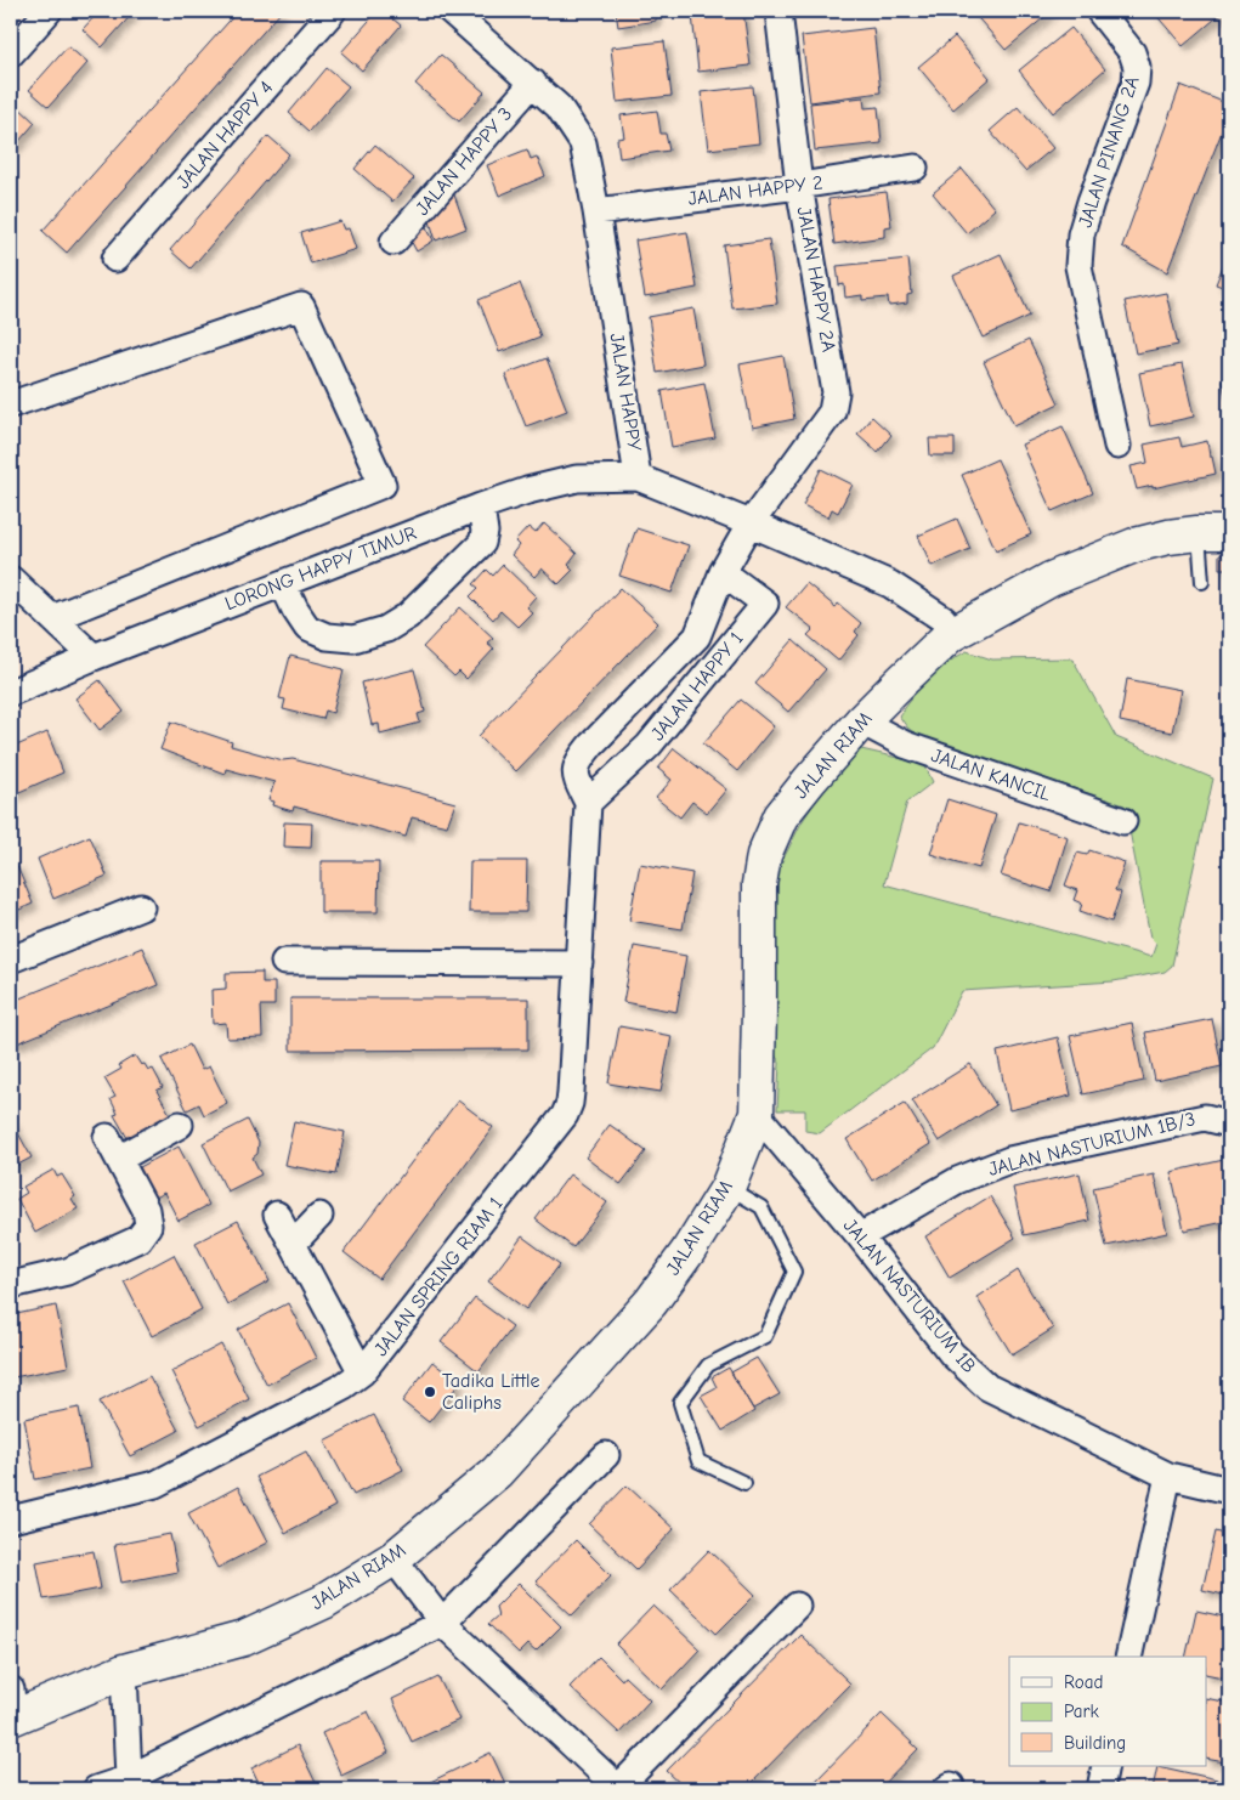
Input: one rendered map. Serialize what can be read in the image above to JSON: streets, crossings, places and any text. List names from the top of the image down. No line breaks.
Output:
{"streets":{"main road":["JALAN RIAM"],"street":["JALAN HAPPY 4","JALAN PINANG 2A","JALAN HAPPY 3","JALAN HAPPY 2","JALAN HAPPY 2A","JALAN HAPPY","LORONG HAPPY TIMUR","JALAN HAPPY 1","JALAN KANCIL","JALAN NASTURIUM 1B/3","JALAN SPRING RIAM 1","JALAN NASTURIUM 1B"]},"crossings":[["JALAN HAPPY 3","JALAN HAPPY"],["JALAN HAPPY 2","JALAN HAPPY 2A"],["JALAN HAPPY 2","JALAN HAPPY"],["JALAN HAPPY 2A","JALAN HAPPY"],["JALAN HAPPY 2A","JALAN HAPPY 1"],["JALAN HAPPY","LORONG HAPPY TIMUR"],["JALAN HAPPY","JALAN HAPPY 1"],["JALAN HAPPY","JALAN RIAM"],["JALAN HAPPY 1","JALAN SPRING RIAM 1"],["JALAN RIAM","JALAN KANCIL"],["JALAN RIAM","JALAN NASTURIUM 1B"],["JALAN NASTURIUM 1B/3","JALAN NASTURIUM 1B"]],"places":["Tadika Little Caliphs"],"legend":["Road","Park","Building"]}
